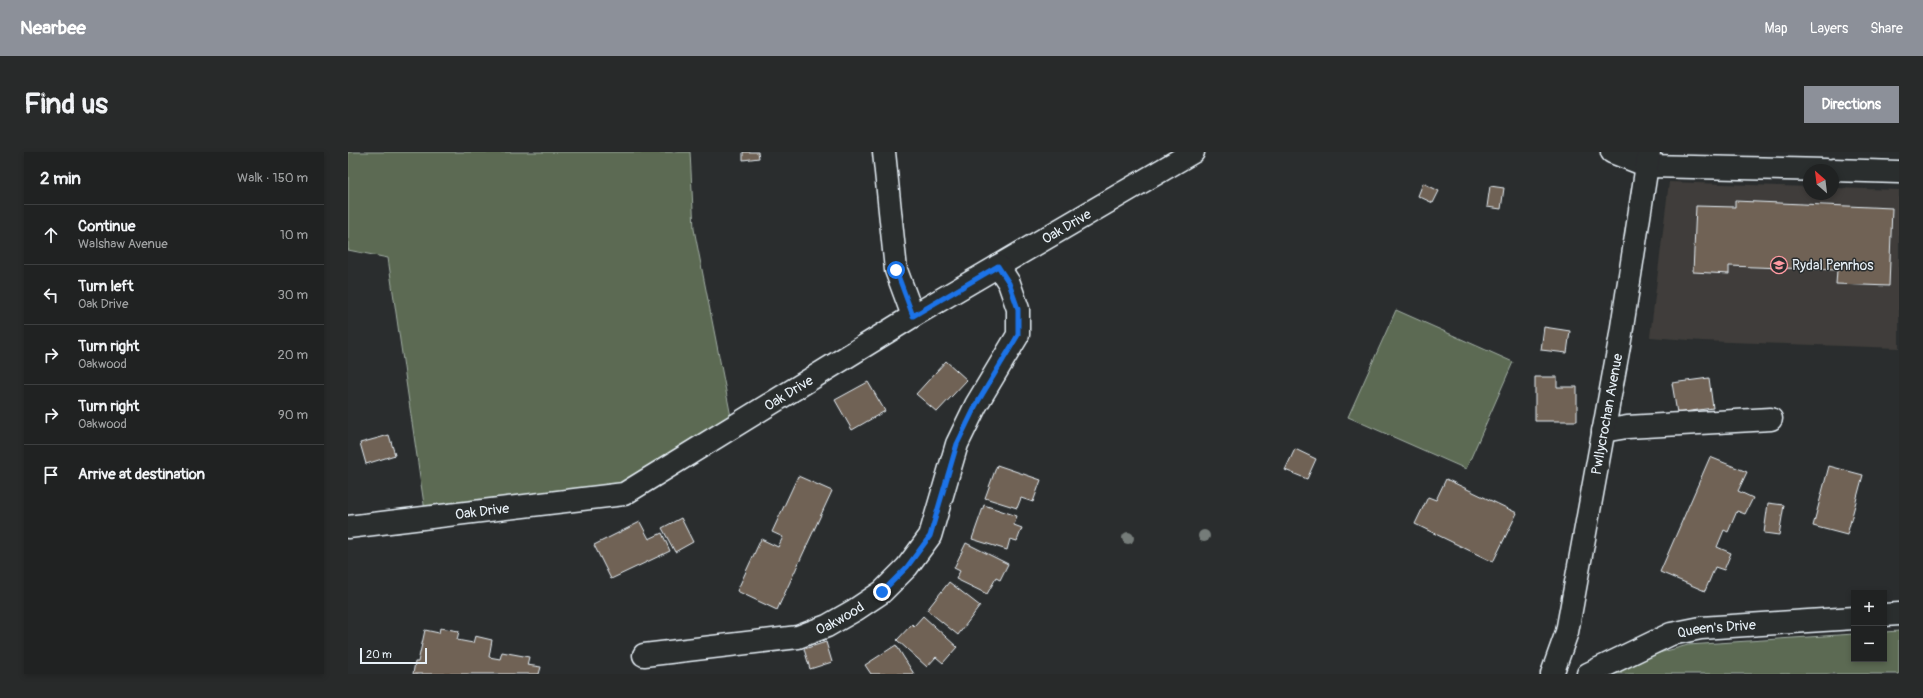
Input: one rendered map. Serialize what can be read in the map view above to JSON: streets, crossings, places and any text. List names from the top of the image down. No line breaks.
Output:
{"streets":{"street":["Oak Drive","Pwllycrochan Avenue","Oakwood","Queen's Drive"]},"crossings":[["Oak Drive","Oakwood"]],"places":{"school or university":["Rydal Penrhos"]},"scale_bar":"20 m","north":"top left","page":{"header":"Nearbee","nav":["Map","Layers","Share"],"buttons":"Directions","title":"Find us","heading":["2 min","Walk · 150 m"],"list":[["Continue","Walshaw Avenue","10 m"],["Turn left","Oak Drive","30 m"],["Turn right","Oakwood","20 m"],["Turn right","Oakwood","90 m"],"Arrive at destination"],"map_buttons":["+","−"],"scale":"20 m"}}
